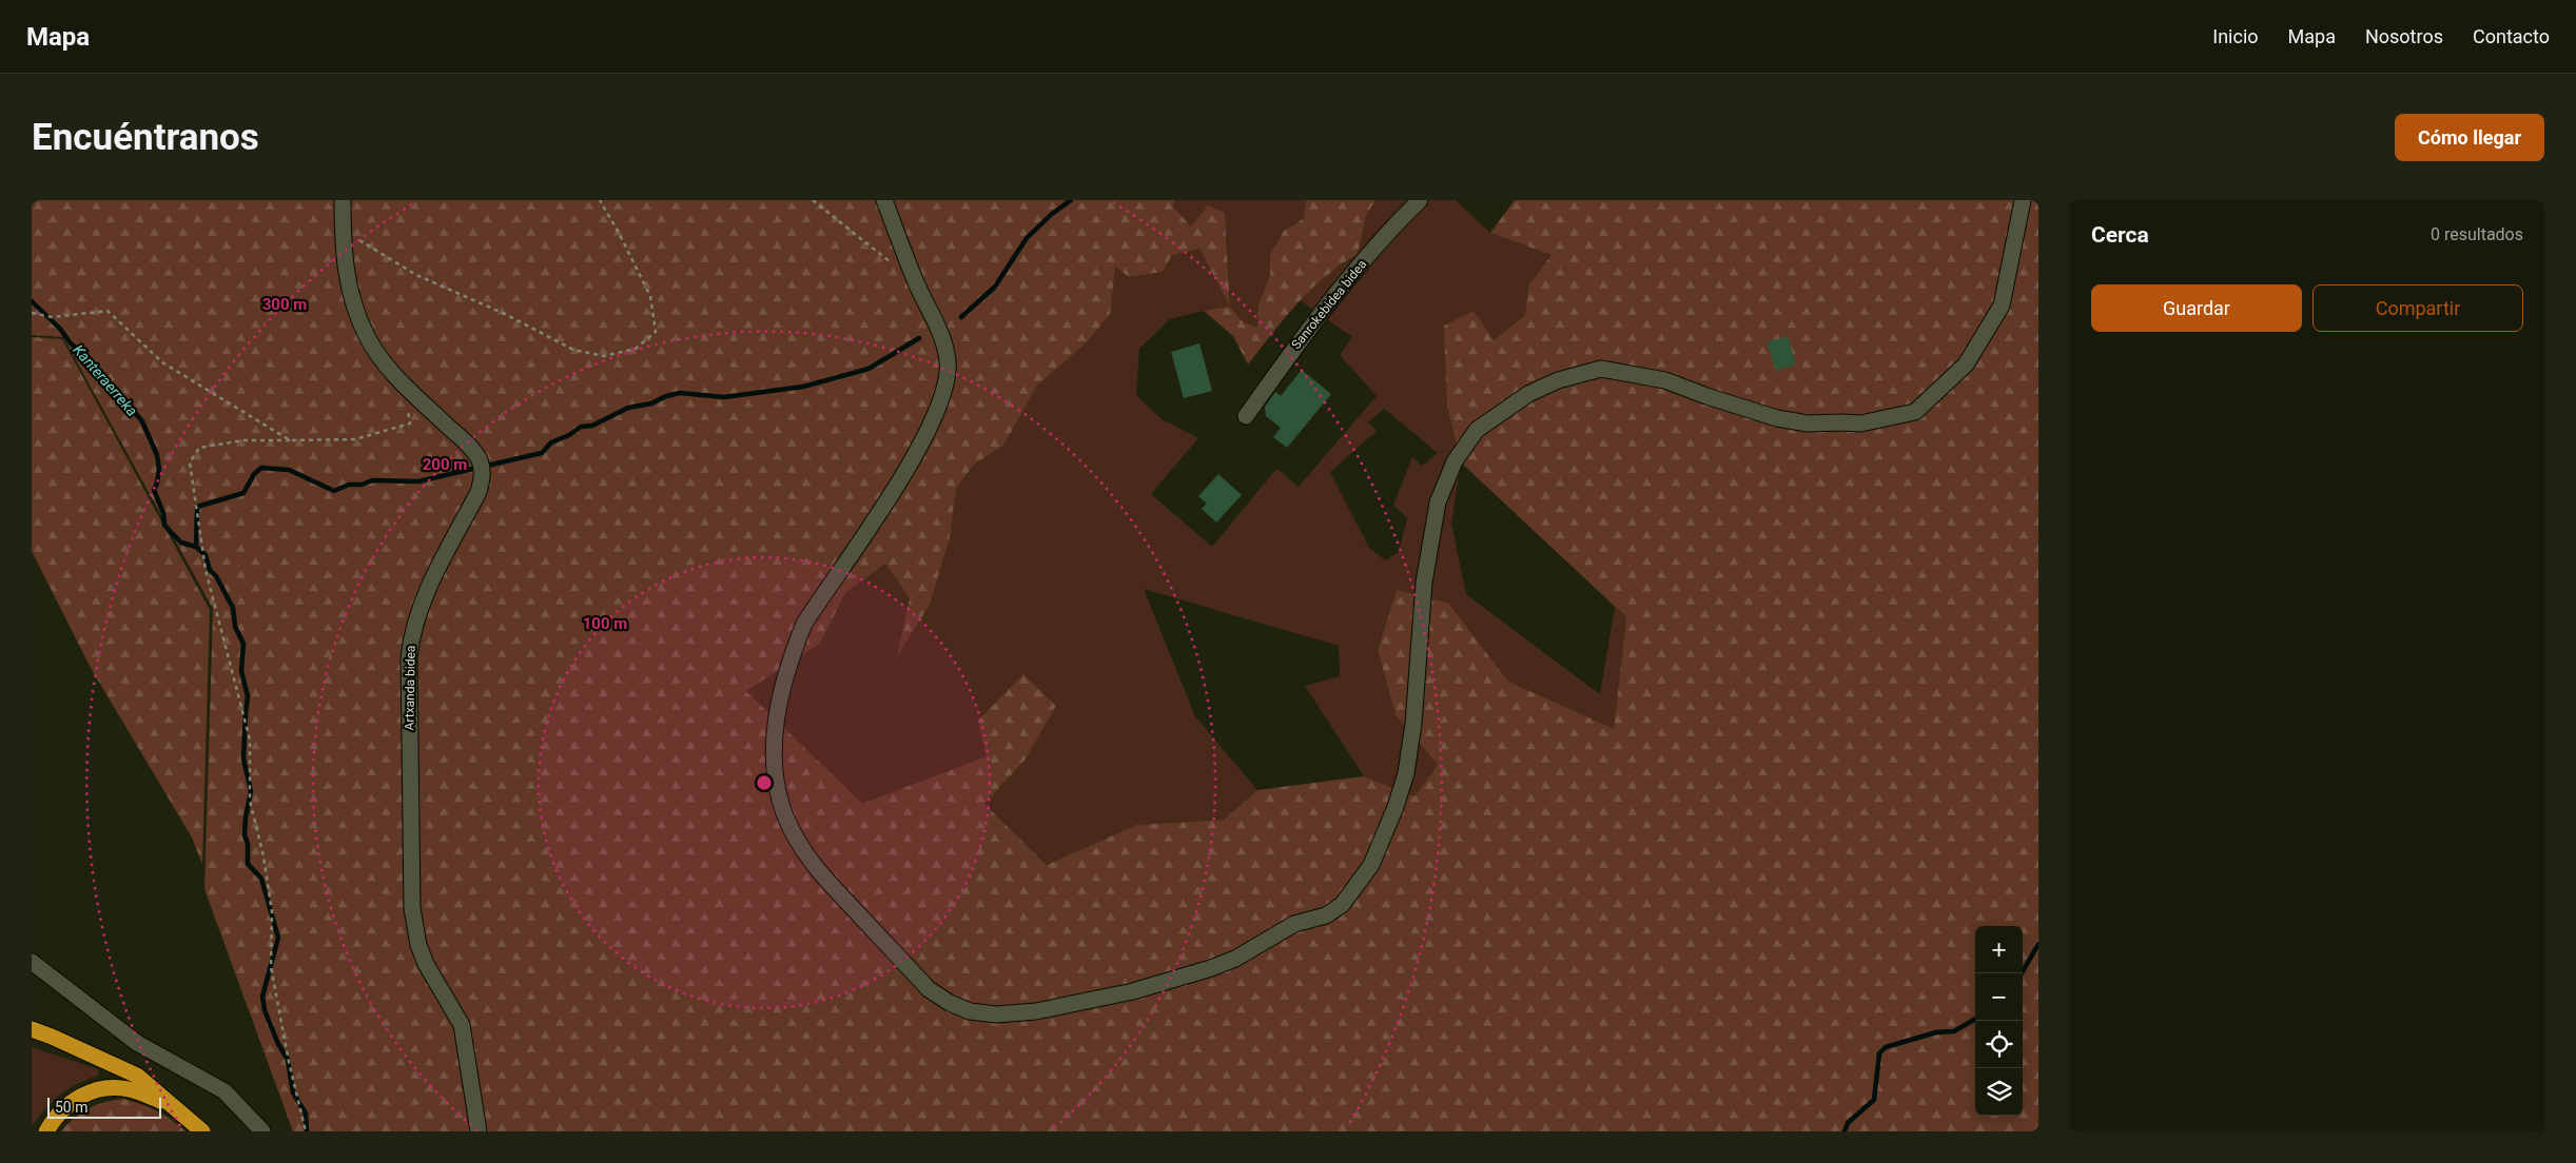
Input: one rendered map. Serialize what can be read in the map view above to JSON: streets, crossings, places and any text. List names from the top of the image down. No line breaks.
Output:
{"streets":{"street":["Sanrokebidea bidea","Artxanda bidea"]},"water":["Kanteraerreka"],"scale_bar":"50 m","page":{"header":"Mapa","nav":["Inicio","Mapa","Nosotros","Contacto"],"buttons":["Cómo llegar",["Guardar","Compartir"]],"title":"Encuéntranos","heading":["Cerca","0 resultados"],"map_buttons":["+","−"],"scale":"50 m"},"rings":["300 m","200 m","100 m"]}
